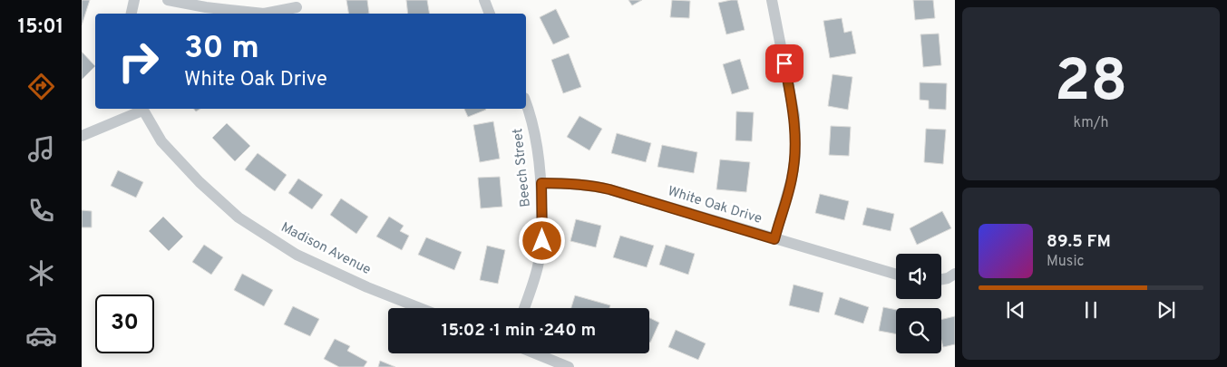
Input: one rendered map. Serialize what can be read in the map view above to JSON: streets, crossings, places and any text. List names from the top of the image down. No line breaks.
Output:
{"streets":{"street":["Beech Street","White Oak Drive","Madison Avenue"]},"crossings":[["Beech Street","White Oak Drive"]],"page":{"tabs":"15:01","tile":["28","km/h"],"turn":["30 m","White Oak Drive"],"song":["89.5 FM","Music"],"limit":"30","trip":"15:02 · 1 min · 240 m"}}
